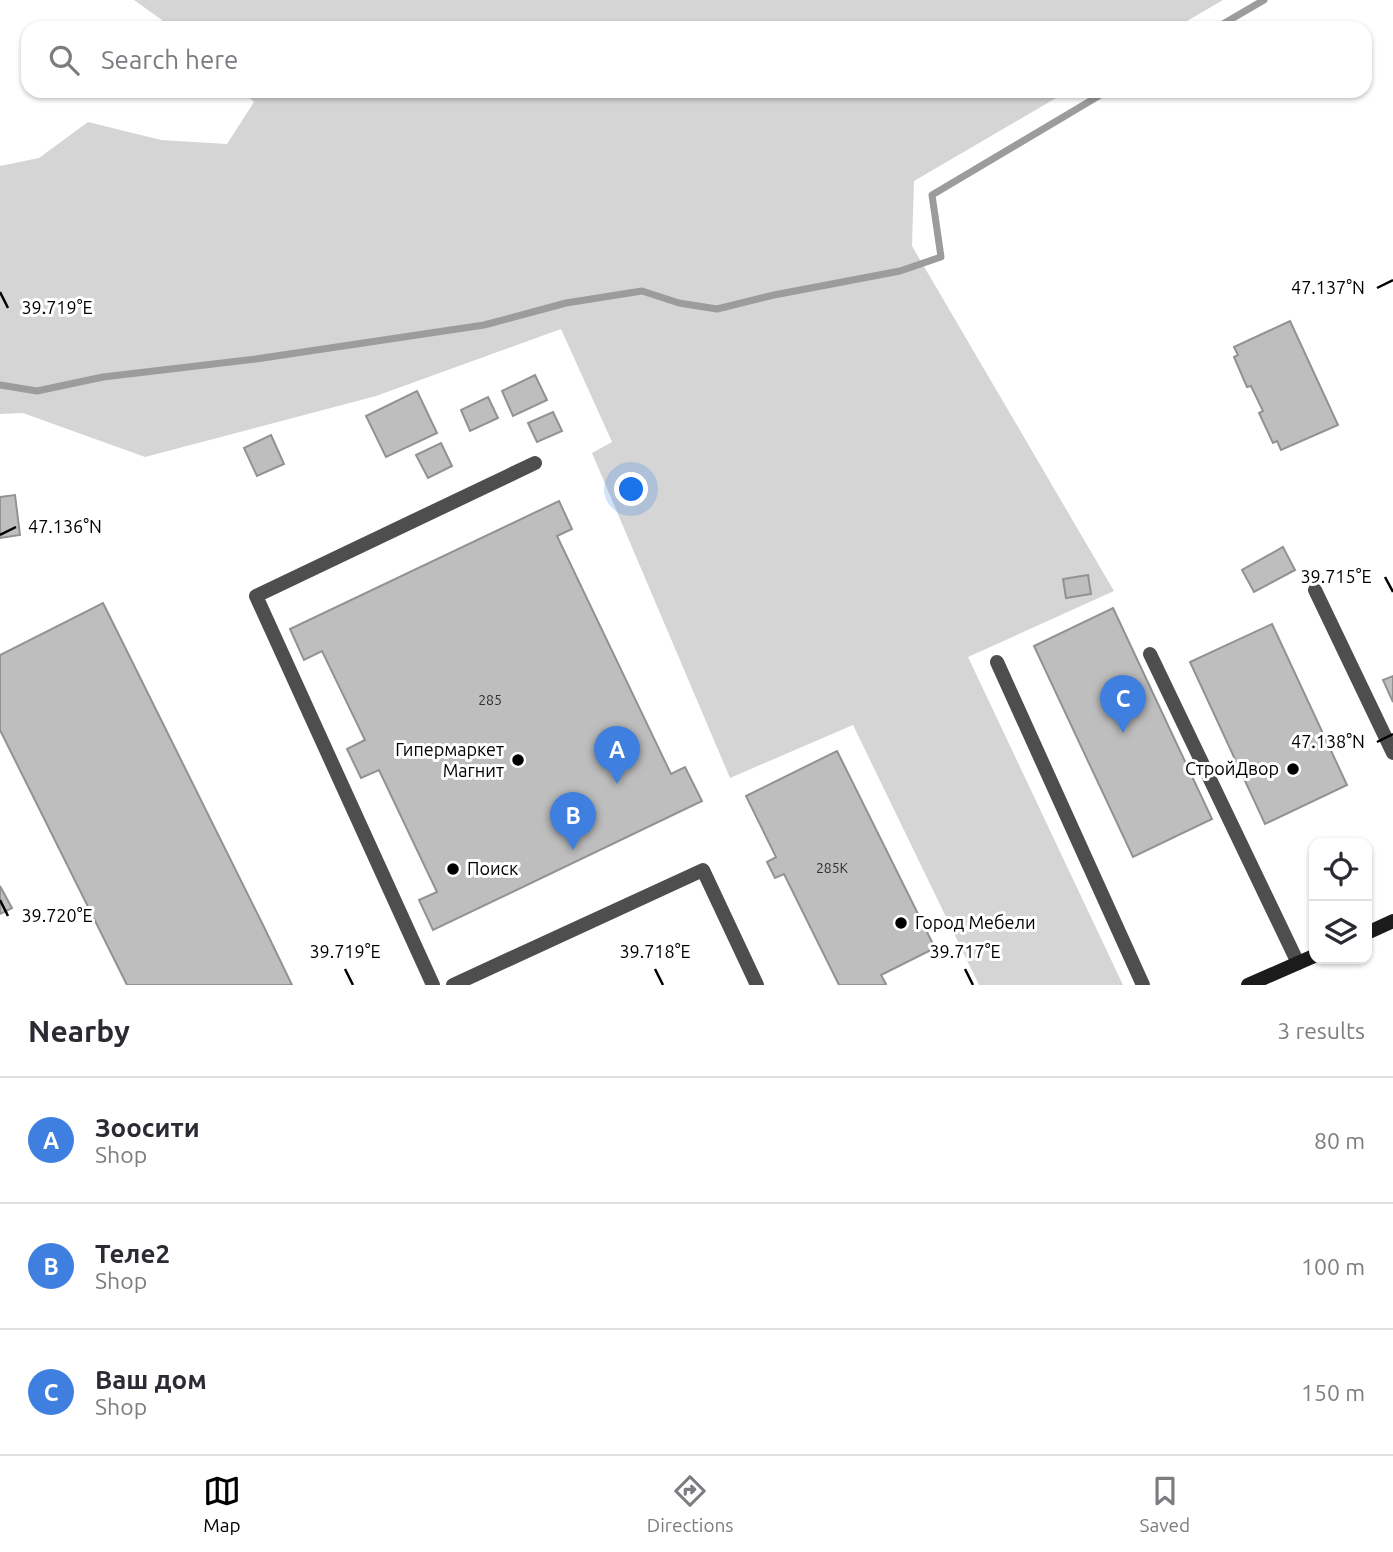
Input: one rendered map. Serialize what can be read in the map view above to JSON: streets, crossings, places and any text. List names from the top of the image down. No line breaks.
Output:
{"places":["Гипермаркет Магнит","СтройДвор","Поиск","Город Мебели"],"house_numbers":["285","285К"],"page":{"search":"Search here","pins":["C","A","B"],"heading":["Nearby","3 results"],"list":[{"mark":"A","name":"Зоосити","note":"Shop","value":"80 m"},{"mark":"B","name":"Теле2","note":"Shop","value":"100 m"},{"mark":"C","name":"Ваш дом","note":"Shop","value":"150 m"}],"nav":["Map","Directions","Saved"]},"coordinates":["47.137°N","39.719°E","47.136°N","39.715°E","47.138°N","39.720°E","39.718°E","39.717°E"]}
